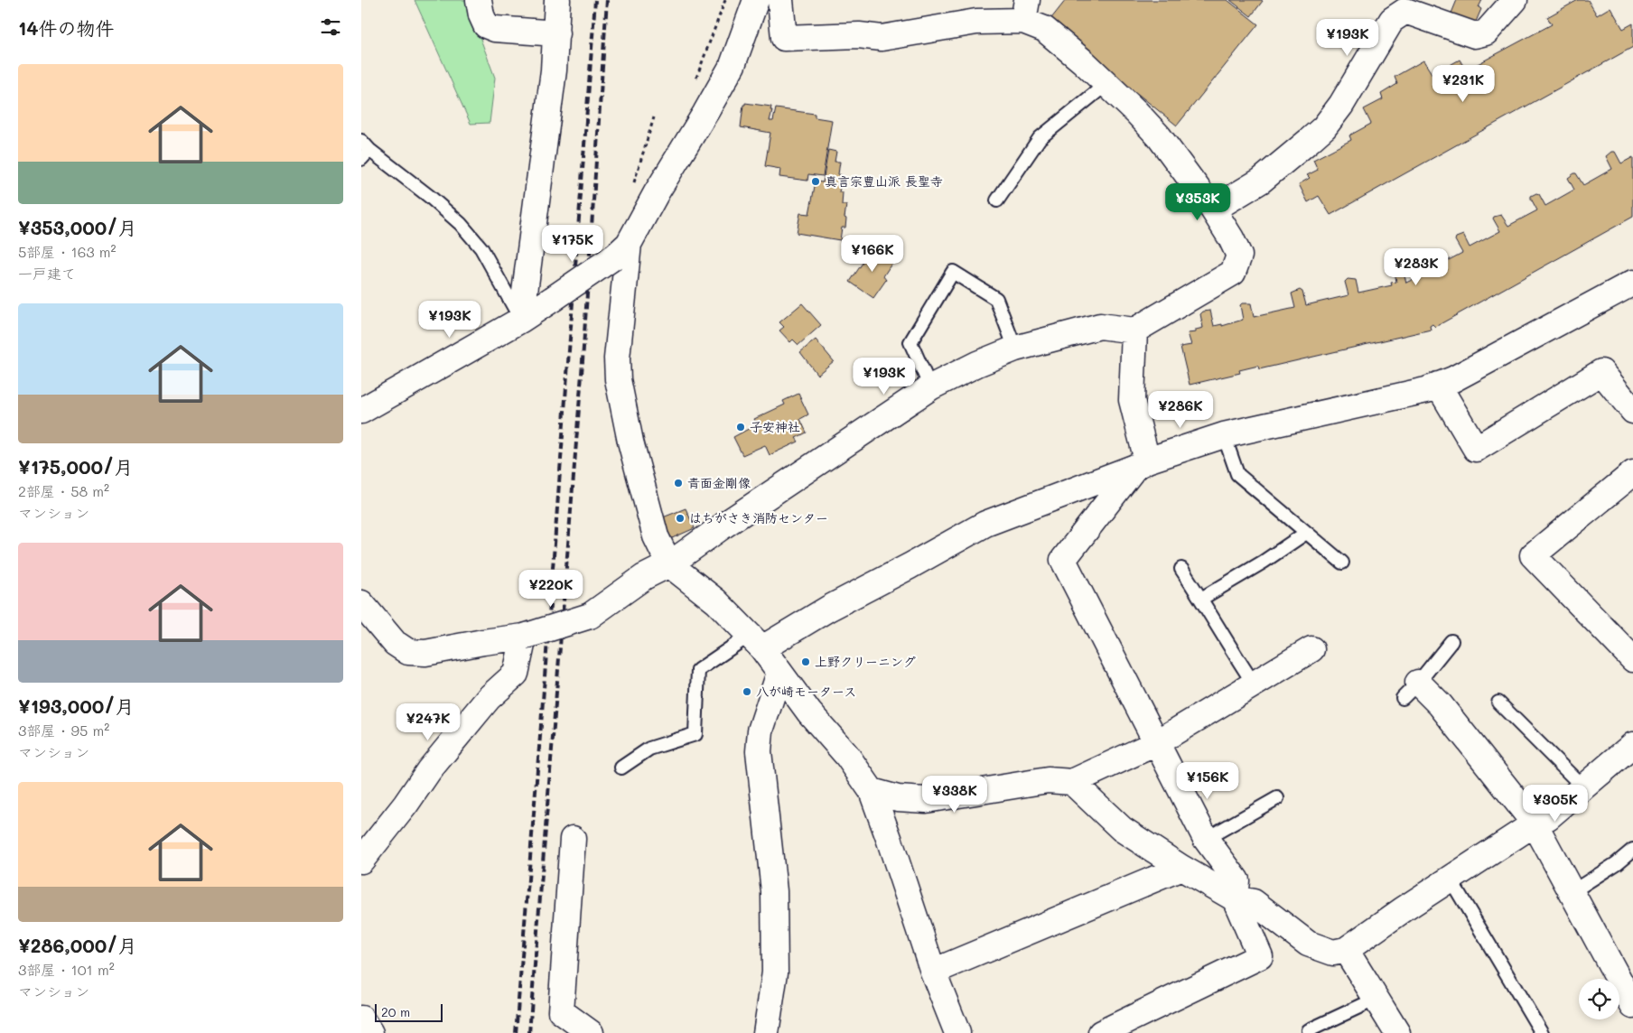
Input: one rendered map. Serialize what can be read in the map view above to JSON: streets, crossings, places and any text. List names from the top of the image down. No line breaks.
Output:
{"places":["真言宗豊山派 長聖寺","子安神社","青面金剛像","はちがさき消防センター","上野クリーニング","八が崎モータース"],"scale_bar":"20 m","page":{"heading":"14件の物件","price":["¥193K","¥231K","¥353K","¥175K","¥166K","¥283K","¥193K","¥193K","¥286K","¥220K","¥247K","¥156K","¥338K","¥305K"],"list":[{"name":"¥353,000/月","note":"5部屋 · 163 m² · 一戸建て"},{"name":"¥175,000/月","note":"2部屋 · 58 m² · マンション"},{"name":"¥193,000/月","note":"3部屋 · 95 m² · マンション"},{"name":"¥286,000/月","note":"3部屋 · 101 m² · マンション"}],"scale":"20 m"}}
